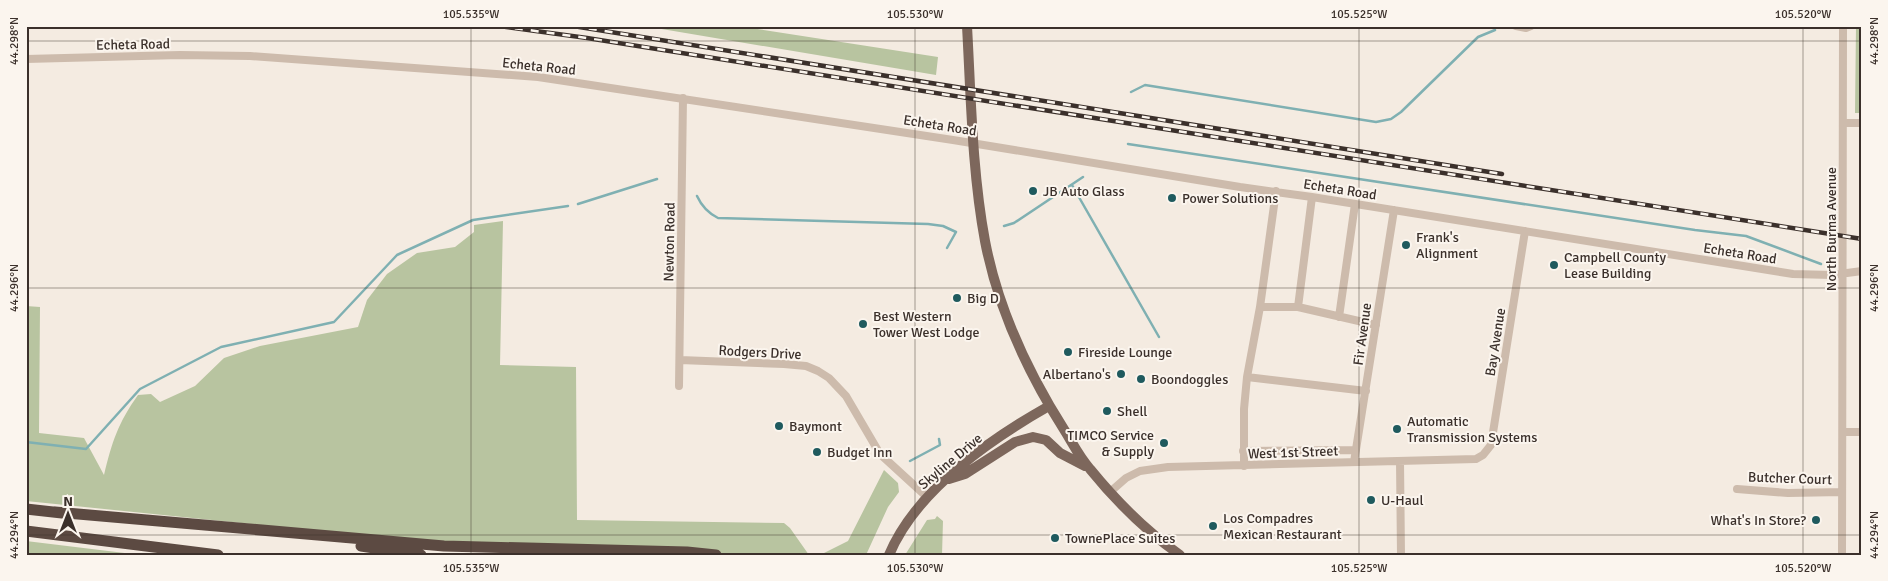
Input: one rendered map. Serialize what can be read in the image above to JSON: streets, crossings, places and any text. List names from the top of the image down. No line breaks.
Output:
{"streets":{"main road":["Skyline Drive"],"street":["Echeta Road","North Burma Avenue","Newton Road","Fir Avenue","Bay Avenue","Rodgers Drive","West 1st Street","Butcher Court"]},"crossings":[["Echeta Road","North Burma Avenue"],["Echeta Road","Newton Road"],["Echeta Road","Fir Avenue"],["Echeta Road","Bay Avenue"],["North Burma Avenue","Butcher Court"],["Newton Road","Rodgers Drive"],["Fir Avenue","West 1st Street"],["Bay Avenue","West 1st Street"],["Rodgers Drive","Skyline Drive"]],"places":["JB Auto Glass","Power Solutions","Frank's Alignment","Campbell County Lease Building","Big D","Best Western Tower West Lodge","Fireside Lounge","Albertano's","Boondoggles","Shell","Baymont","Automatic Transmission Systems","TIMCO Service & Supply","Budget Inn","U-Haul","What's In Store?","Los Compadres Mexican Restaurant","TownePlace Suites"],"north":"top","coordinates":["105.535°W","105.530°W","105.525°W","105.520°W","44.298°N","44.296°N","44.294°N"]}
